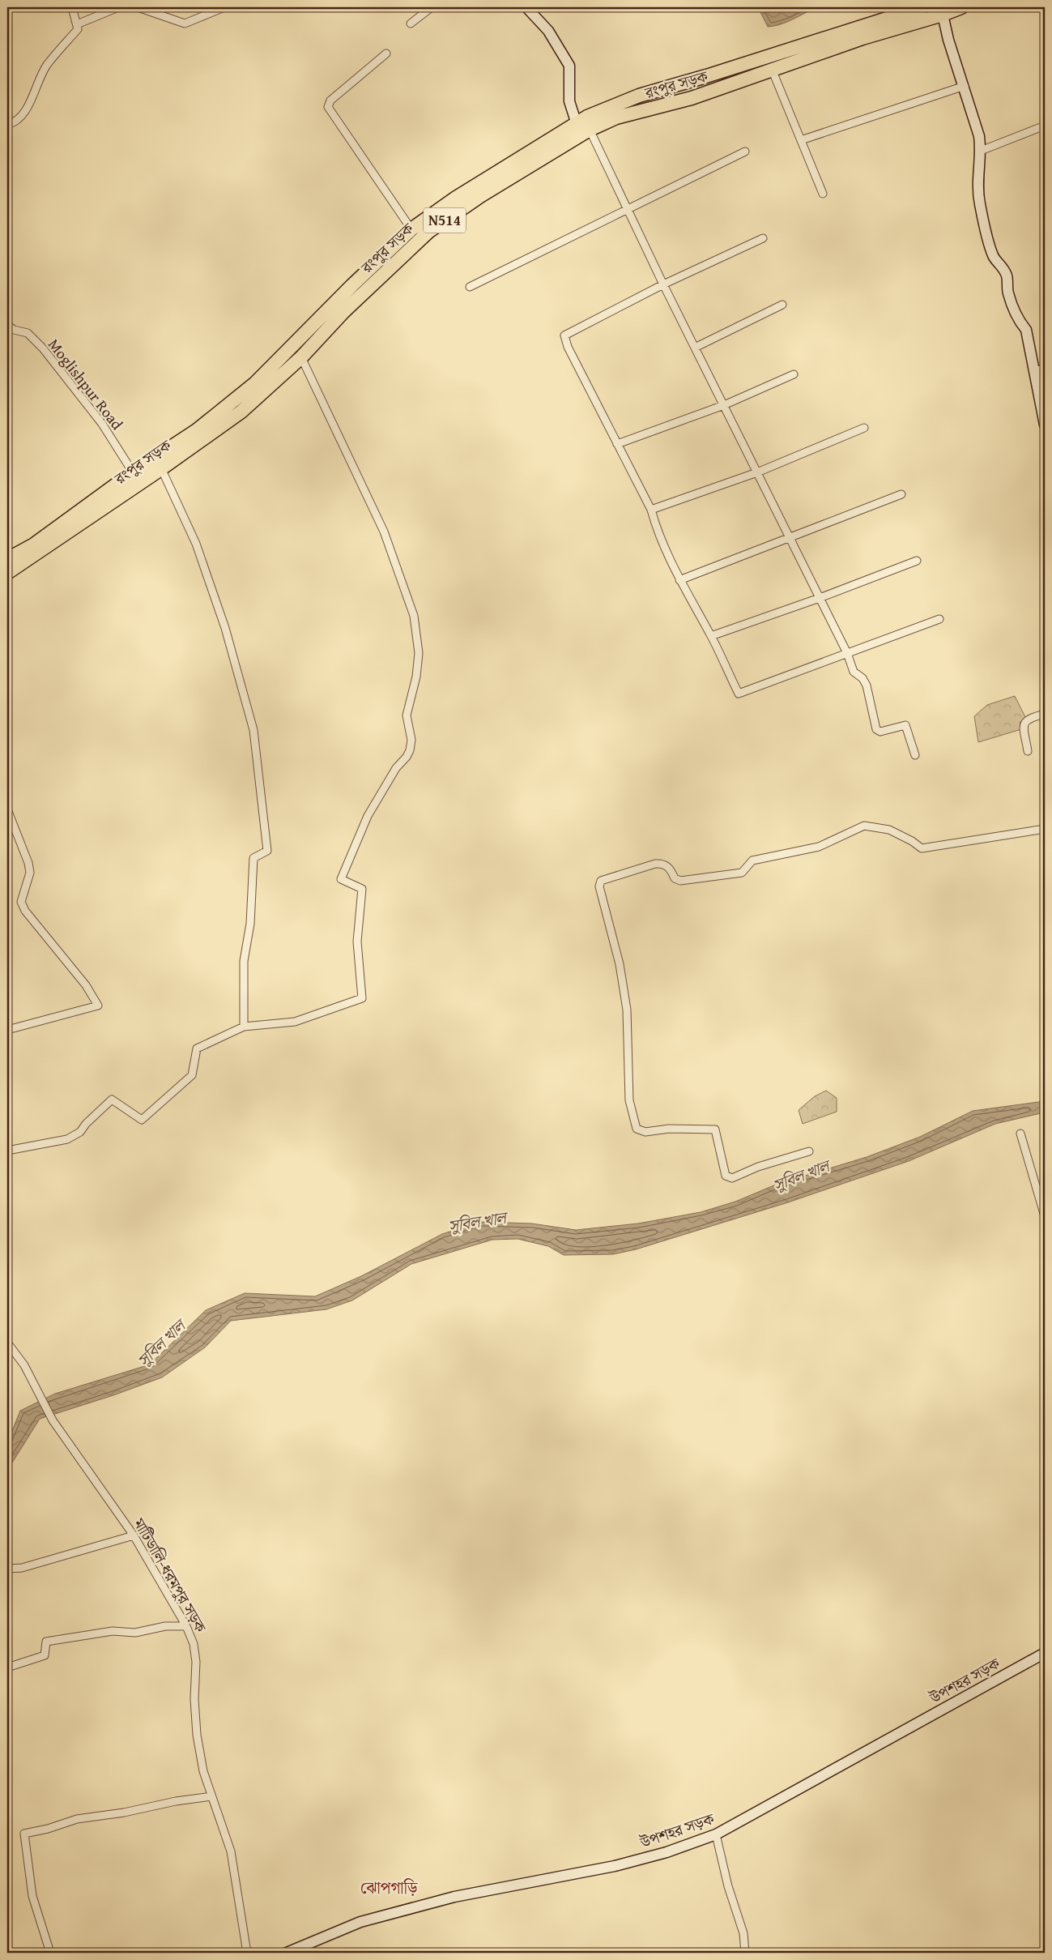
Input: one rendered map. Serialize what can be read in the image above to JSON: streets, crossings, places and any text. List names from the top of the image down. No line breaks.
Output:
{"streets":{"highway":["রংপুর সড়ক","N514"],"main road":["উপশহর সড়ক"],"street":["Moglishpur Road","মাটিডালি-ধরমপুর সড়ক"]},"crossings":[["রংপুর সড়ক","Moglishpur Road"]],"districts":["ঝোপগাড়ি"],"water":["সুবিল খাল"]}
